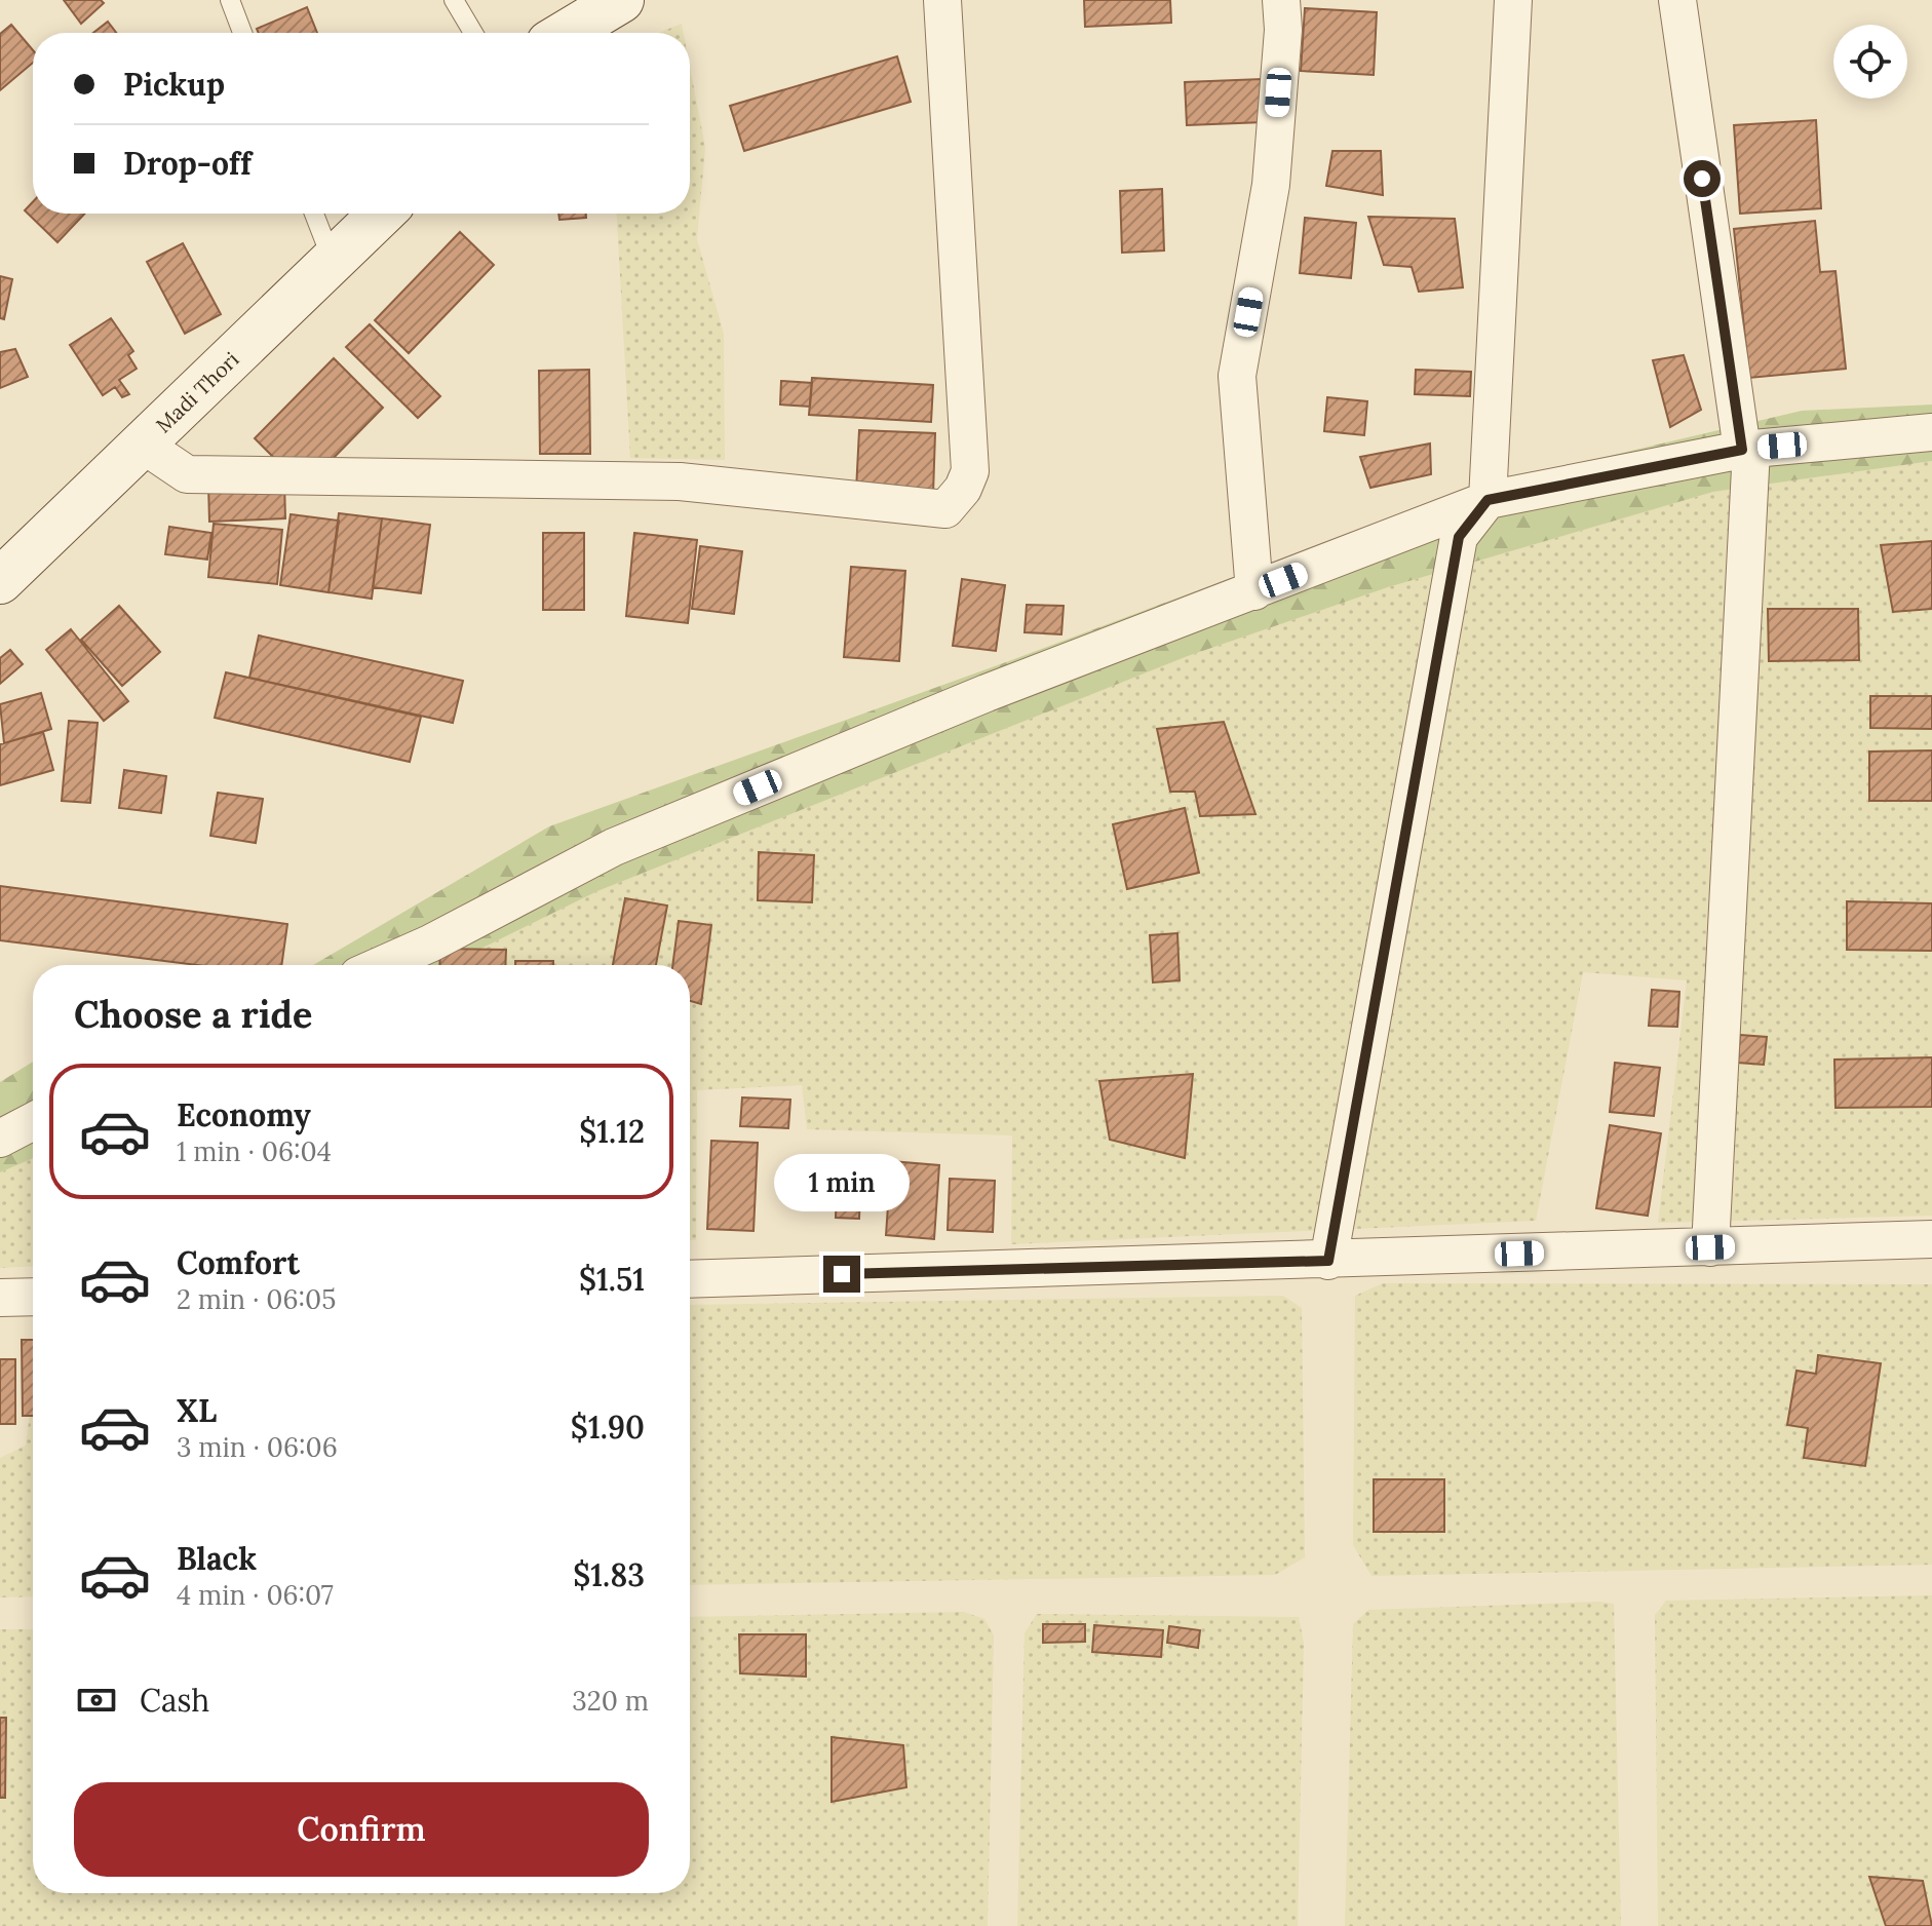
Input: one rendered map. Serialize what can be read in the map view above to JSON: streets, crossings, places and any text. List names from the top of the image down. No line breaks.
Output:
{"streets":{"main road":["Madi Thori"]},"page":{"banner":["Pickup","Drop-off"],"heading":"Choose a ride","list":[{"name":"Economy","note":"1 min · 06:04","value":"$1.12"},{"name":"Comfort","note":"2 min · 06:05","value":"$1.51"},{"name":"XL","note":"3 min · 06:06","value":"$1.90"},{"name":"Black","note":"4 min · 06:07","value":"$1.83"}],"bubble":"1 min","pay":["Cash","320 m"],"buttons":"Confirm"}}
